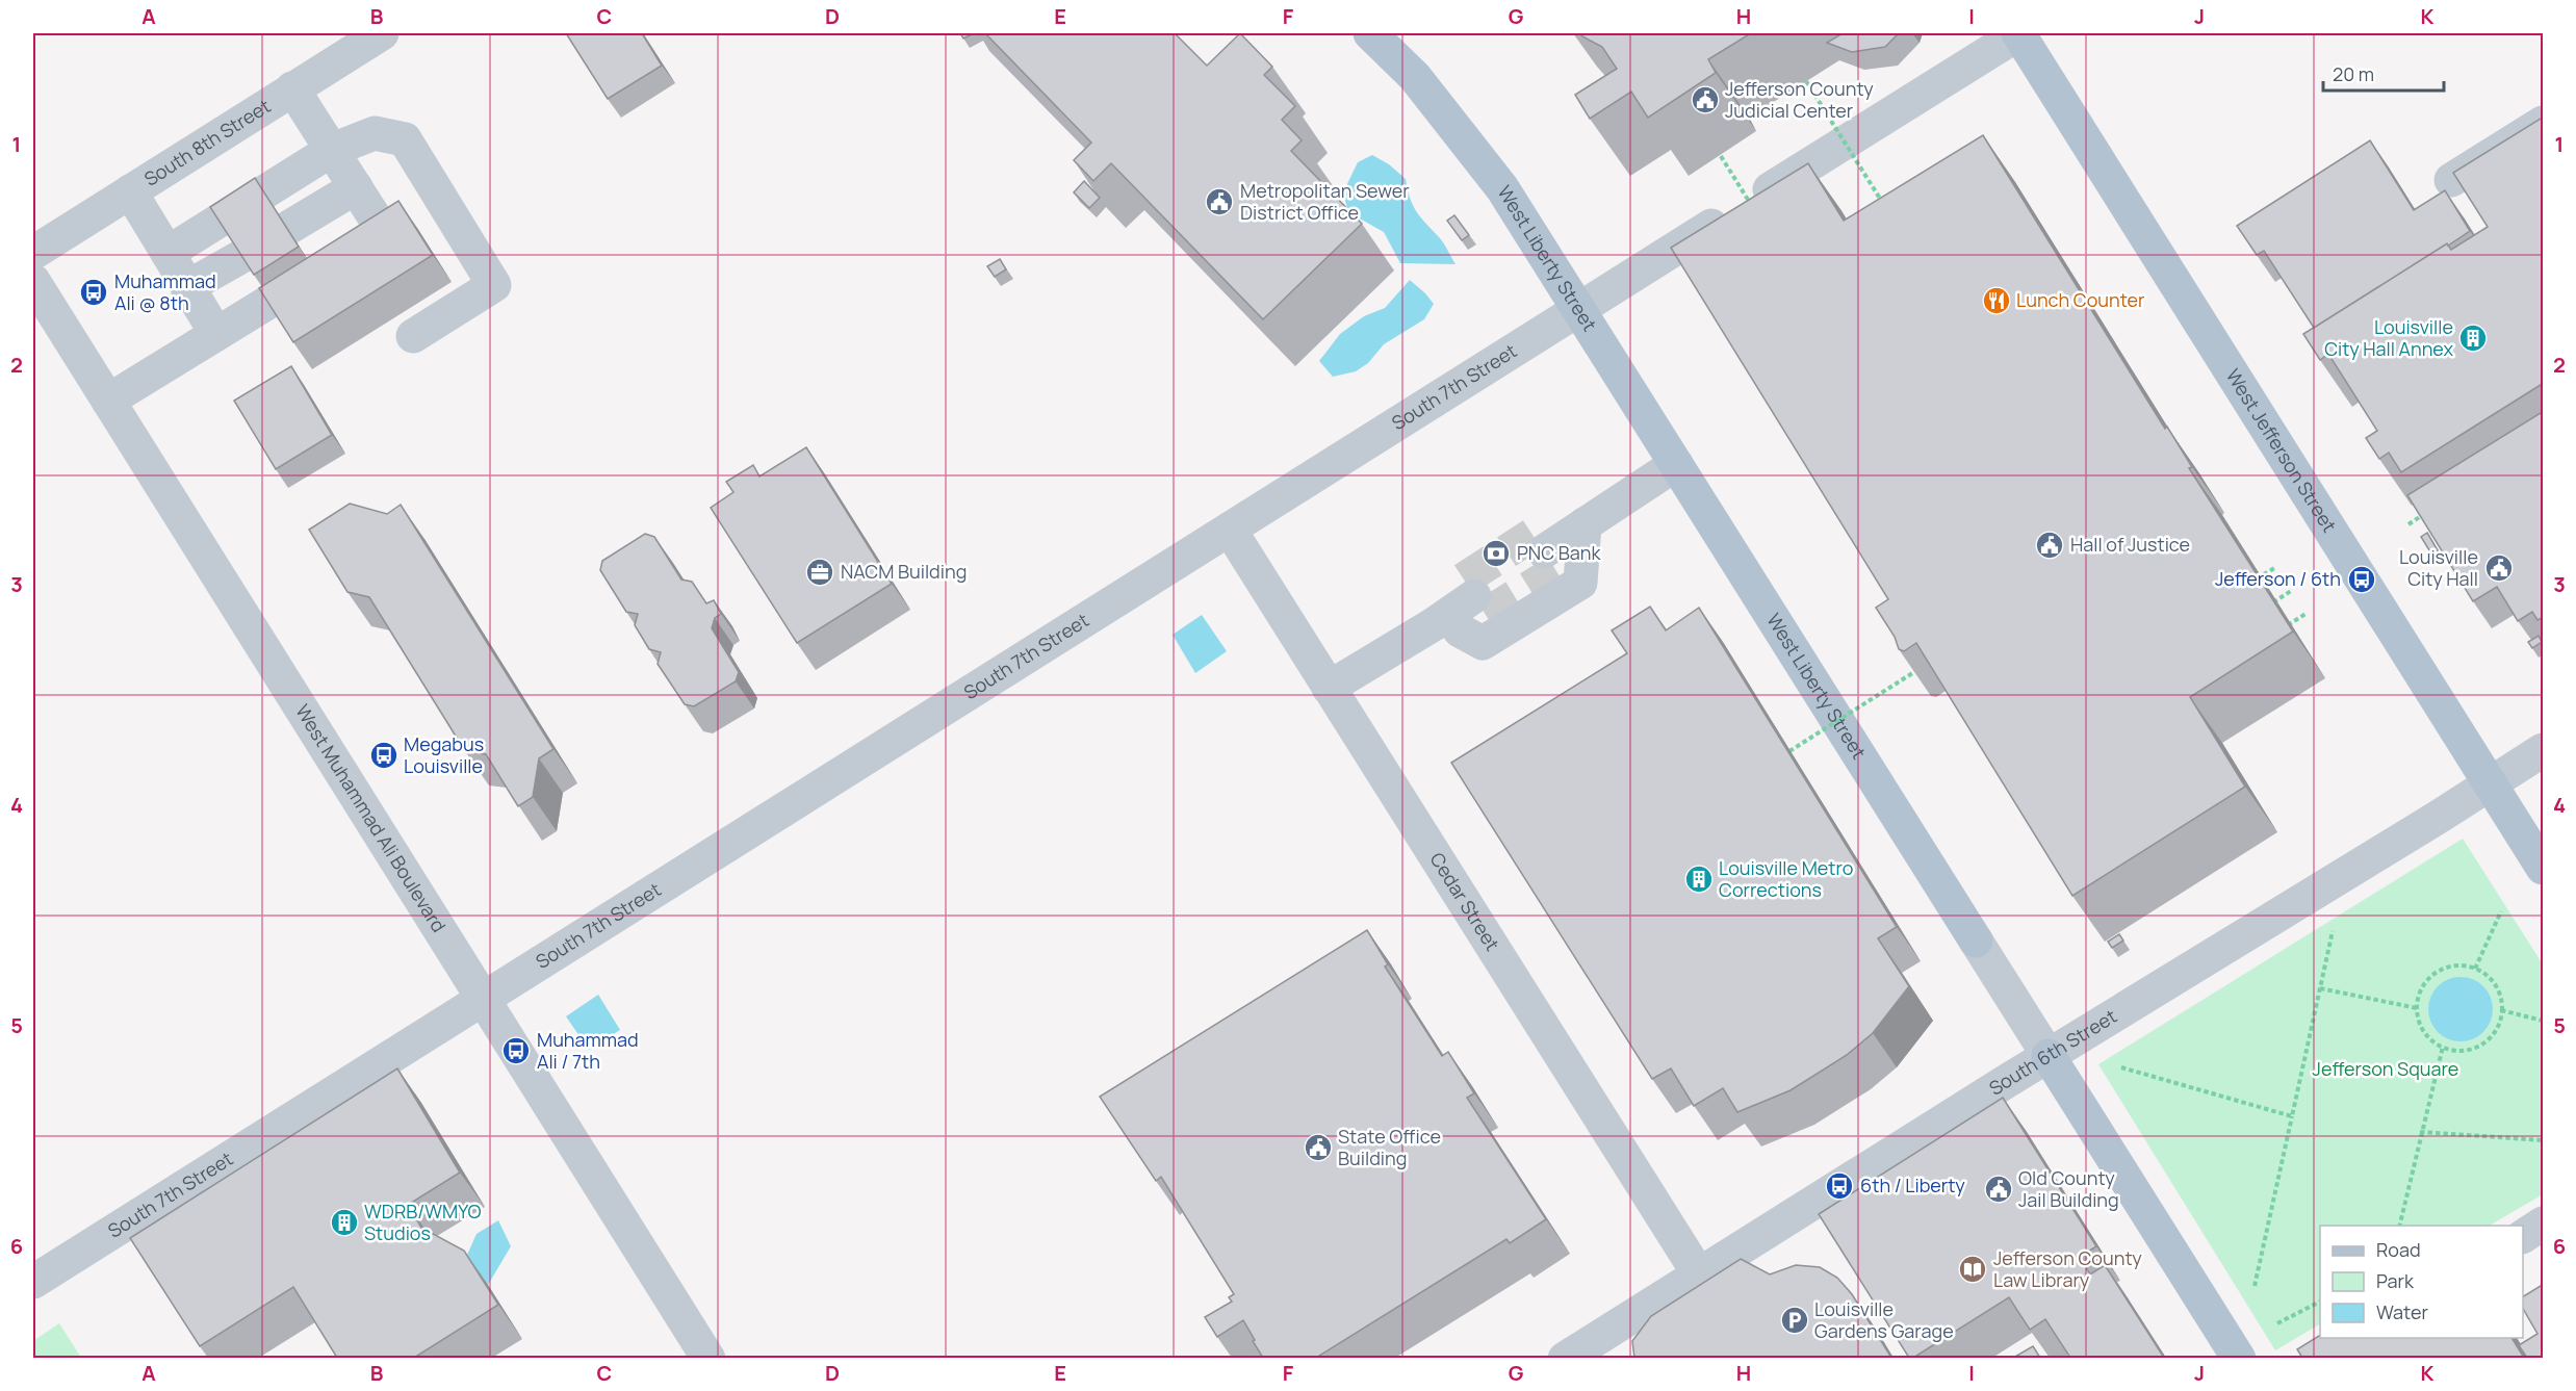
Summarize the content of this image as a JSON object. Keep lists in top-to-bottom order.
{
  "streets": {
    "main road": ["West Liberty Street", "West Jefferson Street"],
    "street": [
      "South 8th Street",
      "South 7th Street",
      "West Muhammad Ali Boulevard",
      "Cedar Street",
      "South 6th Street"
    ]
  },
  "crossings": [
    ["West Liberty Street", "South 7th Street"],
    ["West Liberty Street", "South 6th Street"],
    ["South 7th Street", "West Jefferson Street"],
    ["South 7th Street", "West Muhammad Ali Boulevard"],
    ["South 7th Street", "Cedar Street"],
    ["West Jefferson Street", "South 6th Street"],
    ["Cedar Street", "South 6th Street"]
  ],
  "parks": ["Jefferson Square"],
  "places": {
    "public building": [
      "Jefferson County Judicial Center",
      "Metropolitan Sewer District Office",
      "Hall of Justice",
      "Louisville City Hall",
      "State Office Building",
      "Old County Jail Building"
    ],
    "bus stop": [
      "Muhammad Ali @ 8th",
      "Jefferson / 6th",
      "Megabus Louisville",
      "Muhammad Ali / 7th",
      "6th / Liberty"
    ],
    "restaurant": ["Lunch Counter"],
    "building": ["Louisville City Hall Annex", "Louisville Metro Corrections", "WDRB/WMYO Studios"],
    "bank": ["PNC Bank"],
    "office": ["NACM Building"],
    "library": ["Jefferson County Law Library"],
    "parking": ["Louisville Gardens Garage"]
  },
  "legend": ["Road", "Park", "Water"],
  "scale_bar": "20 m",
  "grid": {
    "columns": [
      "A",
      "B",
      "C",
      "D",
      "E",
      "F",
      "G",
      "H",
      "I",
      "J",
      "K"
    ],
    "rows": [
      "1",
      "2",
      "3",
      "4",
      "5",
      "6"
    ]
  }
}
